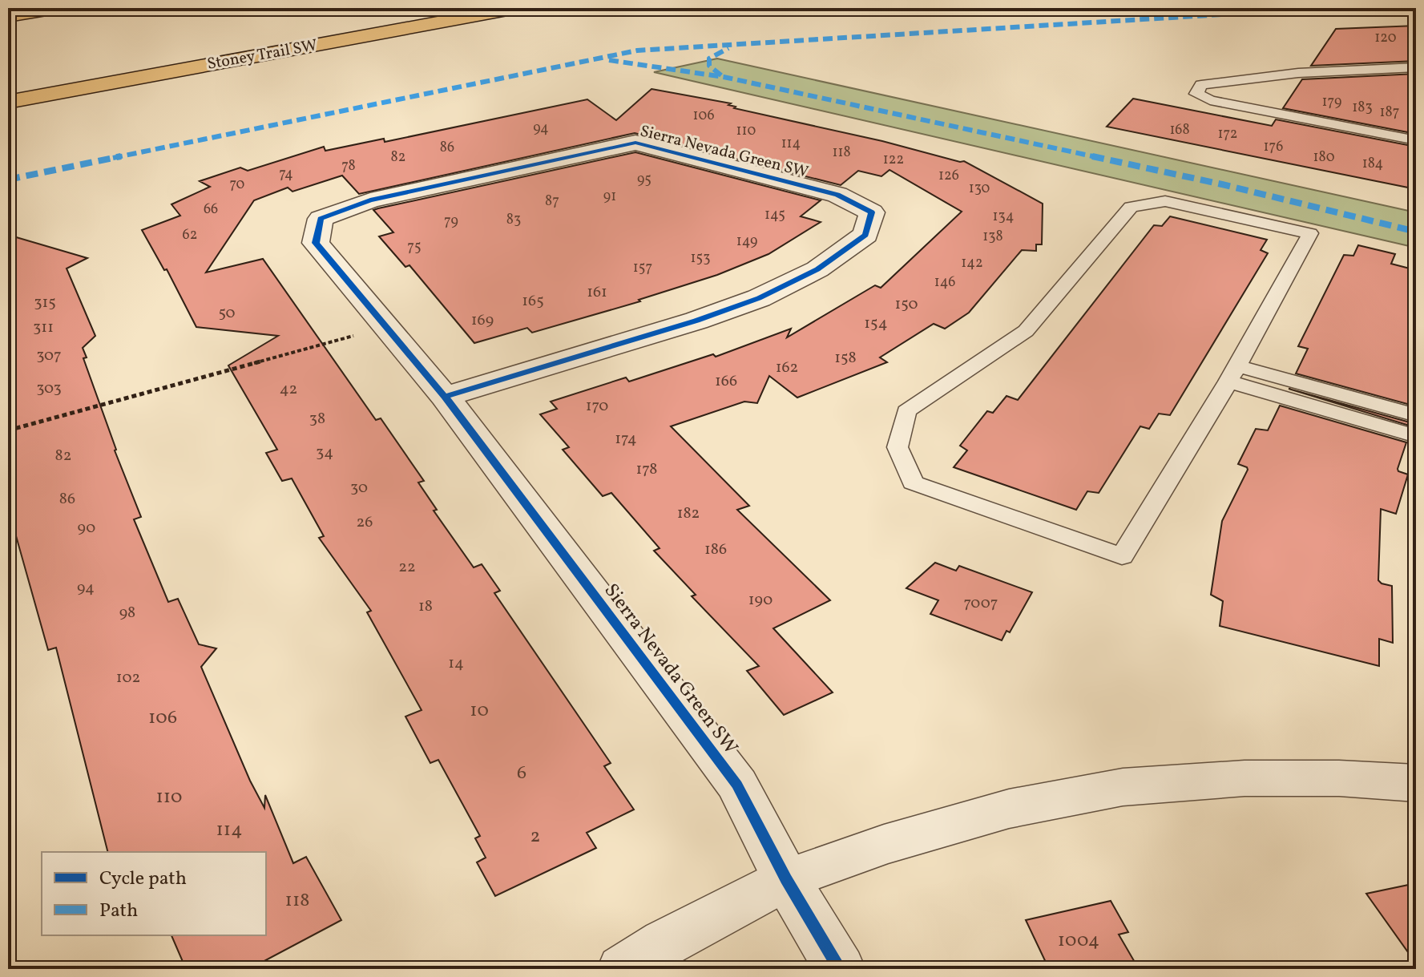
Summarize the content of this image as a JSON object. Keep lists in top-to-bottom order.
{
  "streets": {
    "highway": ["Stoney Trail SW"],
    "street": ["Sierra Nevada Green SW"]
  },
  "house_numbers": [
    "120",
    "179",
    "183",
    "187",
    "106",
    "94",
    "168",
    "110",
    "172",
    "114",
    "176",
    "86",
    "118",
    "82",
    "180",
    "122",
    "184",
    "78",
    "74",
    "126",
    "95",
    "70",
    "130",
    "91",
    "87",
    "66",
    "145",
    "134",
    "83",
    "79",
    "62",
    "138",
    "149",
    "75",
    "153",
    "142",
    "157",
    "146",
    "161",
    "165",
    "315",
    "150",
    "50",
    "169",
    "154",
    "311",
    "307",
    "158",
    "162",
    "166",
    "303",
    "42",
    "170",
    "38",
    "174",
    "34",
    "82",
    "178",
    "30",
    "86",
    "182",
    "26",
    "90",
    "186",
    "22",
    "94",
    "190",
    "7007",
    "18",
    "98",
    "14",
    "102",
    "10",
    "106",
    "6",
    "110",
    "114",
    "2",
    "118",
    "1004"
  ],
  "legend": ["Cycle path", "Path"]
}
